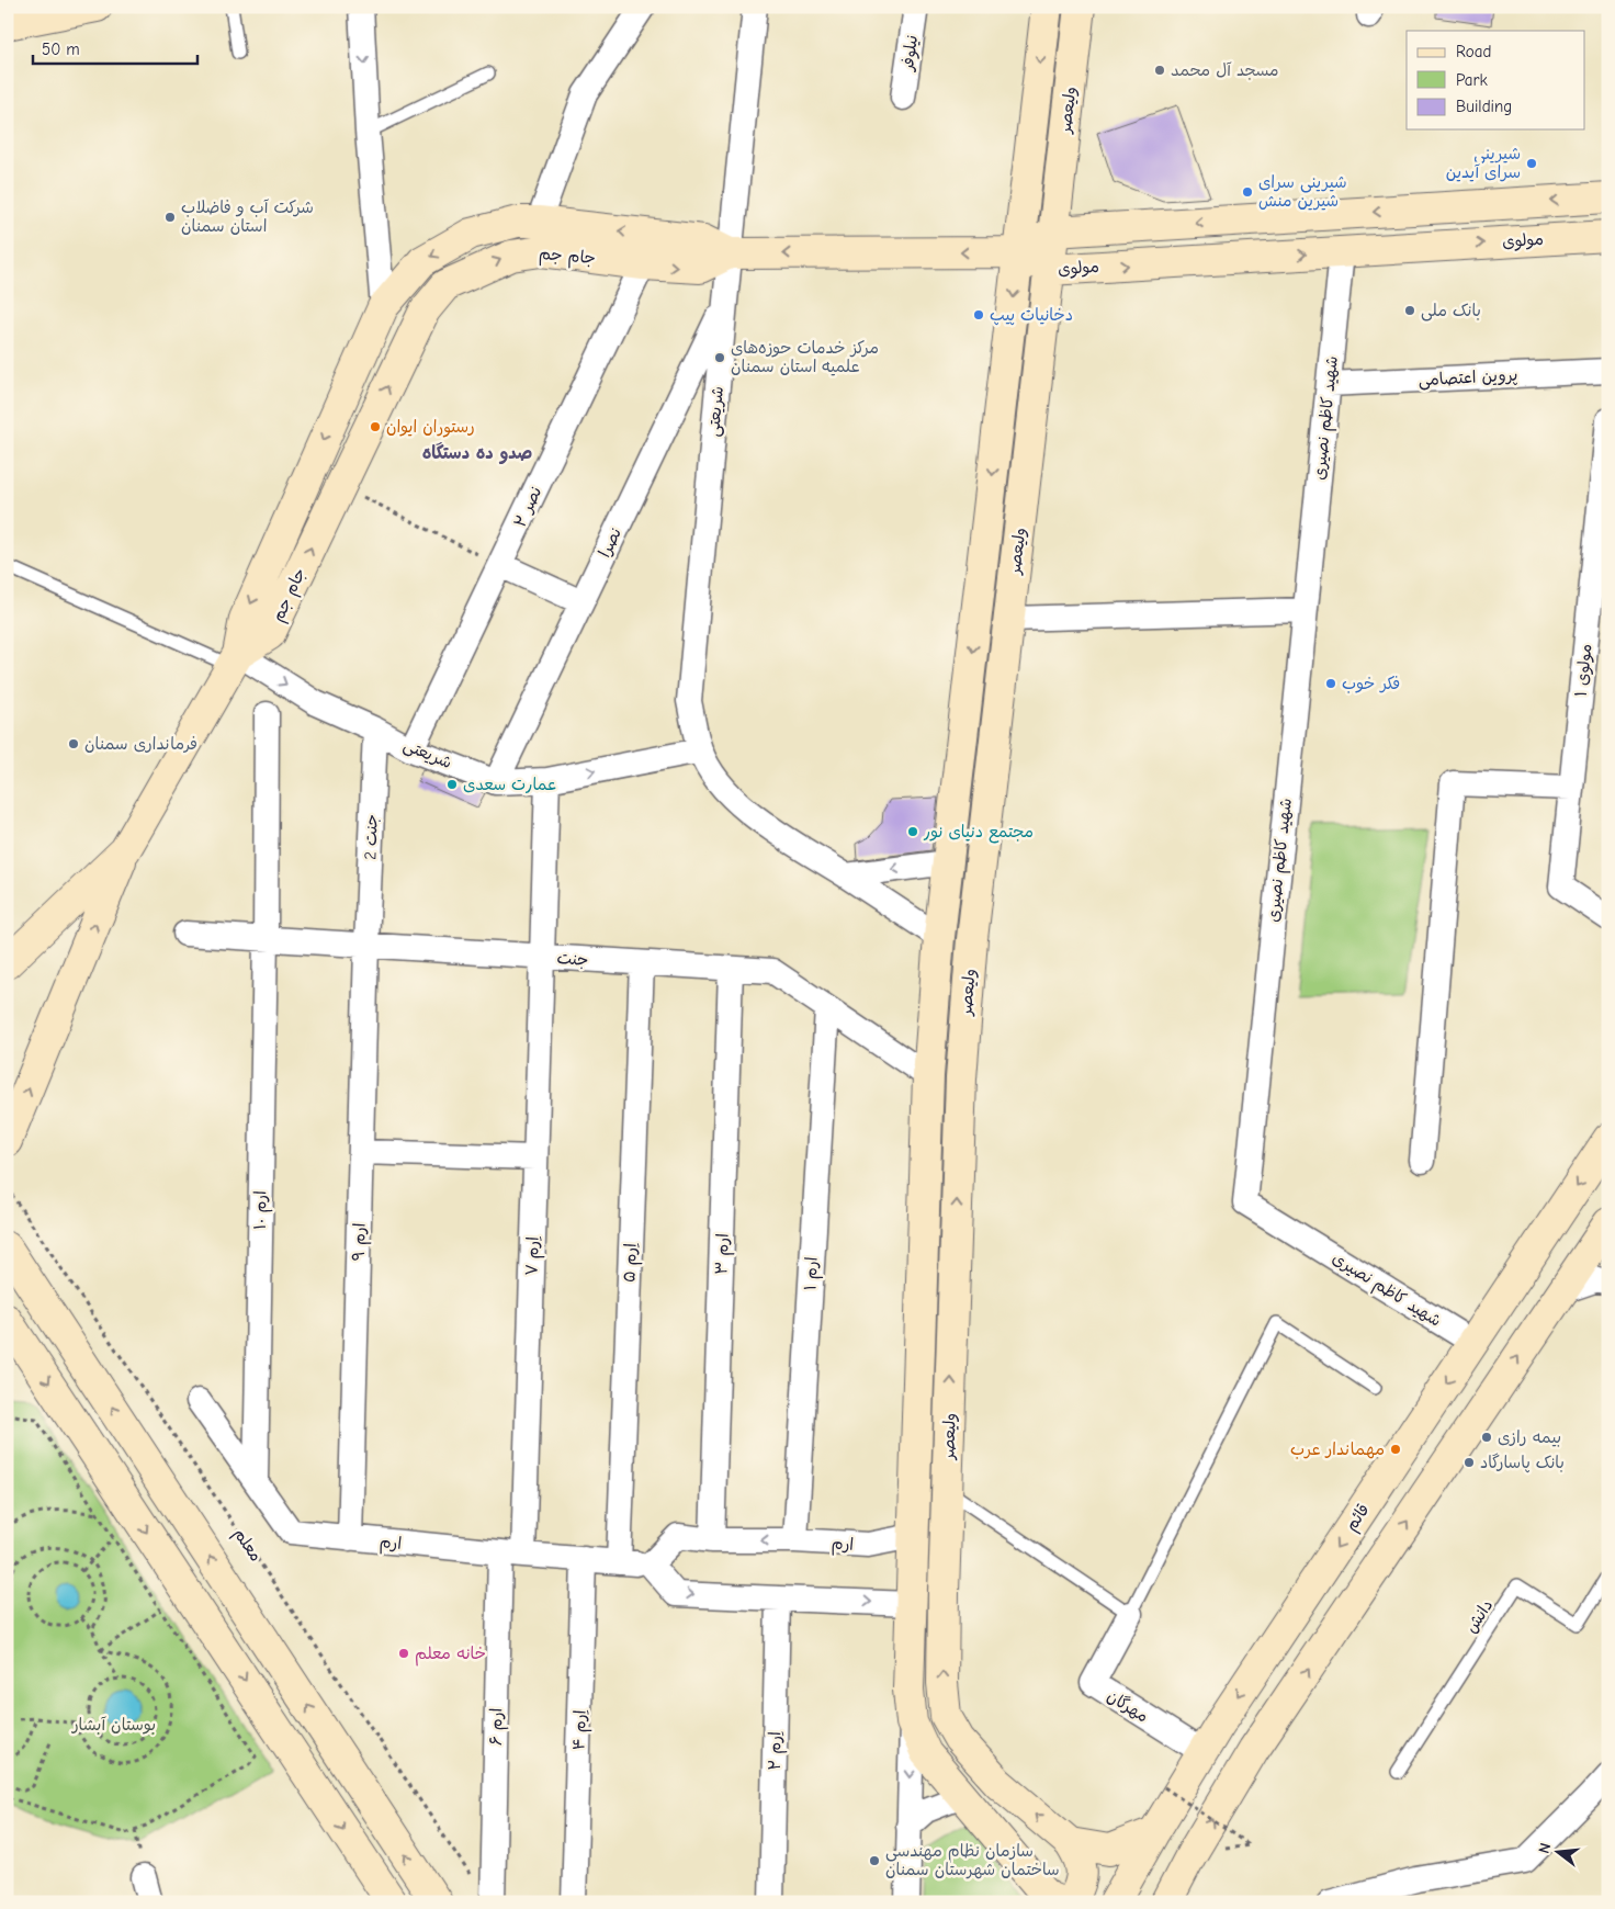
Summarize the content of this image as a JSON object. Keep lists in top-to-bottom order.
{
  "streets": {
    "main road": [
      "ولیعصر",
      "مولوی",
      "جام جم",
      "قائم"
    ],
    "street": [
      "نیلوفر",
      "پروین اعتصامی",
      "شریعتی",
      "شهید کاظم نصیری",
      "نصر ۲",
      "نصرا",
      "مولوی ۱",
      "جنت 2",
      "جنت",
      "ارم ۱۰",
      "ارم ۹",
      "ارم ۳",
      "اِرم ۷",
      "اِرم ۵",
      "ارم ۱",
      "ارم",
      "مهرگان",
      "ارم ۶",
      "اِرم ۴",
      "اِرم ۲"
    ],
    "lane": ["دانش"],
    "path": ["معلم"]
  },
  "crossings": [
    ["ولیعصر", "مولوی"],
    ["ولیعصر", "جام جم"],
    ["ولیعصر", "شریعتی"],
    ["ولیعصر", "جنت"],
    ["ولیعصر", "ارم"],
    ["مولوی", "جام جم"],
    ["مولوی", "شهید کاظم نصیری"],
    ["جام جم", "شریعتی"],
    ["جام جم", "نصر ۲"],
    ["پروین اعتصامی", "شهید کاظم نصیری"],
    ["شریعتی", "نصر ۲"],
    ["شریعتی", "نصرا"],
    ["شریعتی", "جنت 2"],
    ["شریعتی", "اِرم ۷"],
    ["شهید کاظم نصیری", "قائم"],
    ["جنت 2", "جنت"],
    ["جنت 2", "ارم ۹"],
    ["جنت", "ارم ۱۰"],
    ["جنت", "ارم ۹"],
    ["جنت", "ارم ۳"],
    ["جنت", "اِرم ۷"],
    ["جنت", "اِرم ۵"],
    ["جنت", "ارم ۱"],
    ["ارم ۱۰", "ارم"],
    ["ارم ۹", "ارم"],
    ["ارم ۳", "ارم"],
    ["اِرم ۷", "ارم"],
    ["اِرم ۷", "ارم ۶"],
    ["اِرم ۵", "ارم"],
    ["ارم ۱", "ارم"],
    ["قائم", "مهرگان"],
    ["ارم", "ارم ۶"],
    ["ارم", "اِرم ۴"]
  ],
  "districts": ["صدو ده دستگاه"],
  "parks": ["بوستان آبشار"],
  "places": [
    "مسجد آل محمد",
    "شیرینی سرای آیدین",
    "شیرینی سرای شیرین منش",
    "شرکت آب و فاضلاب استان سمنان",
    "بانک ملی",
    "دخانیات پیپ",
    "مرکز خدمات حوزه‌های علمیه استان سمنان",
    "رستوران ایوان",
    "فکر خوب",
    "فرمانداری سمنان",
    "عمارت سعدی",
    "مجتمع دنیای نور",
    "بیمه رازی",
    "مهماندار عرب",
    "بانک پاسارگاد",
    "خانه معلم",
    "سازمان نظام مهندسی ساختمان شهرستان سمنان"
  ],
  "legend": ["Road", "Park", "Building"],
  "scale_bar": "50 m",
  "north": "left"
}
